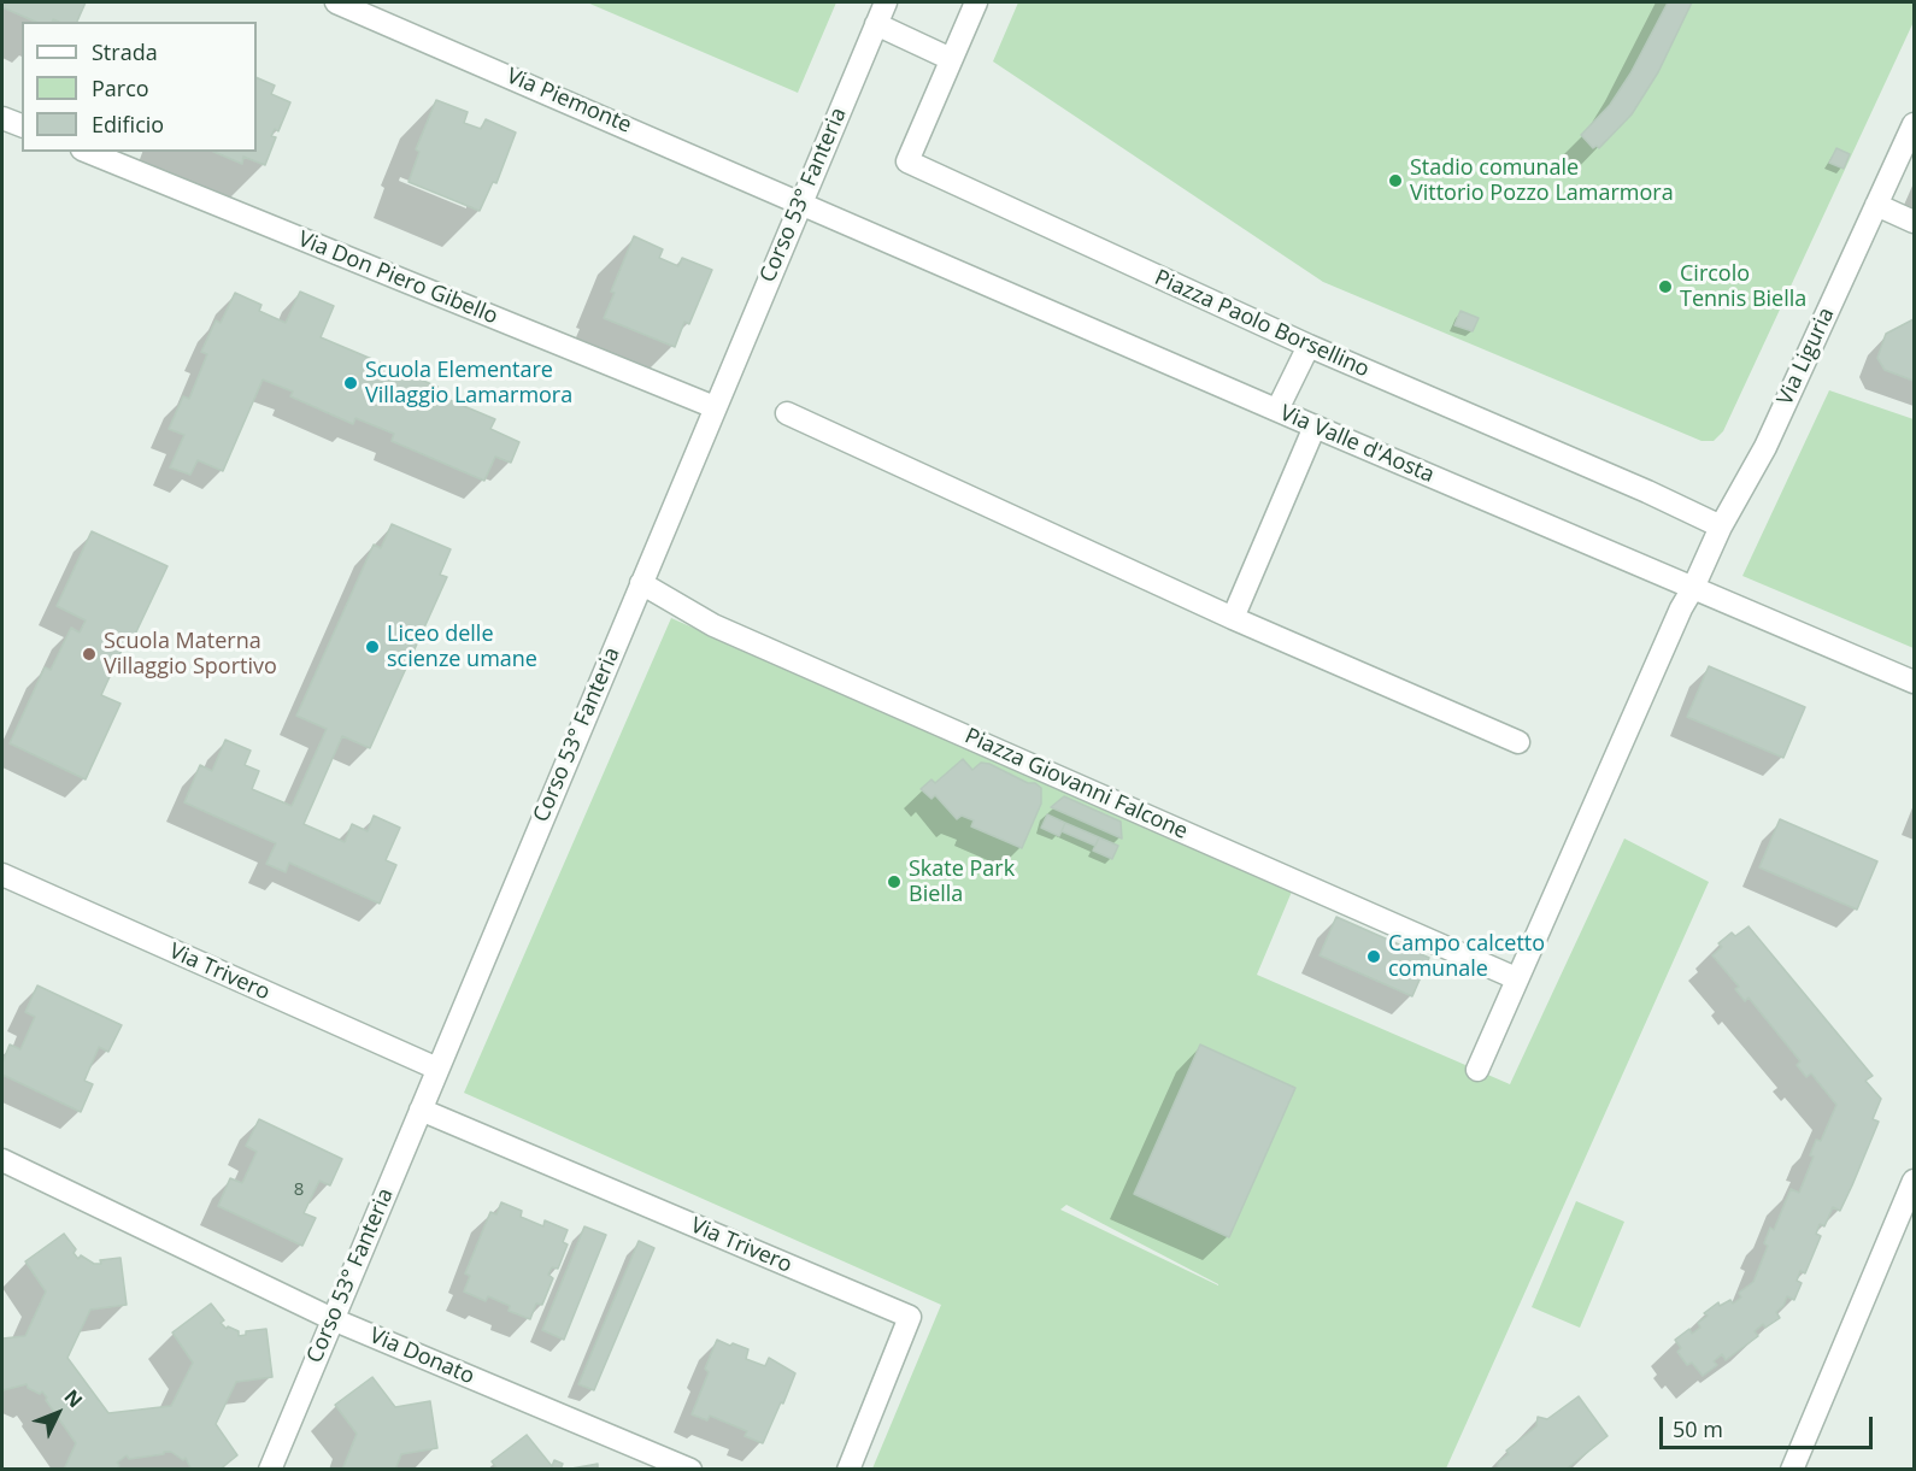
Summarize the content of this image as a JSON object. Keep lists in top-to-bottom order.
{
  "streets": {
    "street": [
      "Via Piemonte",
      "Corso 53° Fanteria",
      "Via Don Piero Gibello",
      "Piazza Paolo Borsellino",
      "Via Liguria",
      "Via Valle d'Aosta",
      "Piazza Giovanni Falcone",
      "Via Trivero",
      "Via Donato"
    ]
  },
  "crossings": [
    ["Via Piemonte", "Corso 53° Fanteria"],
    ["Via Piemonte", "Via Valle d'Aosta"],
    ["Corso 53° Fanteria", "Via Don Piero Gibello"],
    ["Corso 53° Fanteria", "Via Valle d'Aosta"],
    ["Corso 53° Fanteria", "Piazza Giovanni Falcone"],
    ["Corso 53° Fanteria", "Via Trivero"],
    ["Corso 53° Fanteria", "Via Donato"],
    ["Piazza Paolo Borsellino", "Via Liguria"],
    ["Via Liguria", "Via Valle d'Aosta"]
  ],
  "places": [
    "Stadio comunale Vittorio Pozzo Lamarmora",
    "Circolo Tennis Biella",
    "Scuola Elementare Villaggio Lamarmora",
    "Liceo delle scienze umane",
    "Scuola Materna Villaggio Sportivo",
    "Skate Park Biella",
    "Campo calcetto comunale"
  ],
  "house_numbers": ["8"],
  "legend": ["Strada", "Parco", "Edificio"],
  "scale_bar": "50 m",
  "north": "top right"
}
